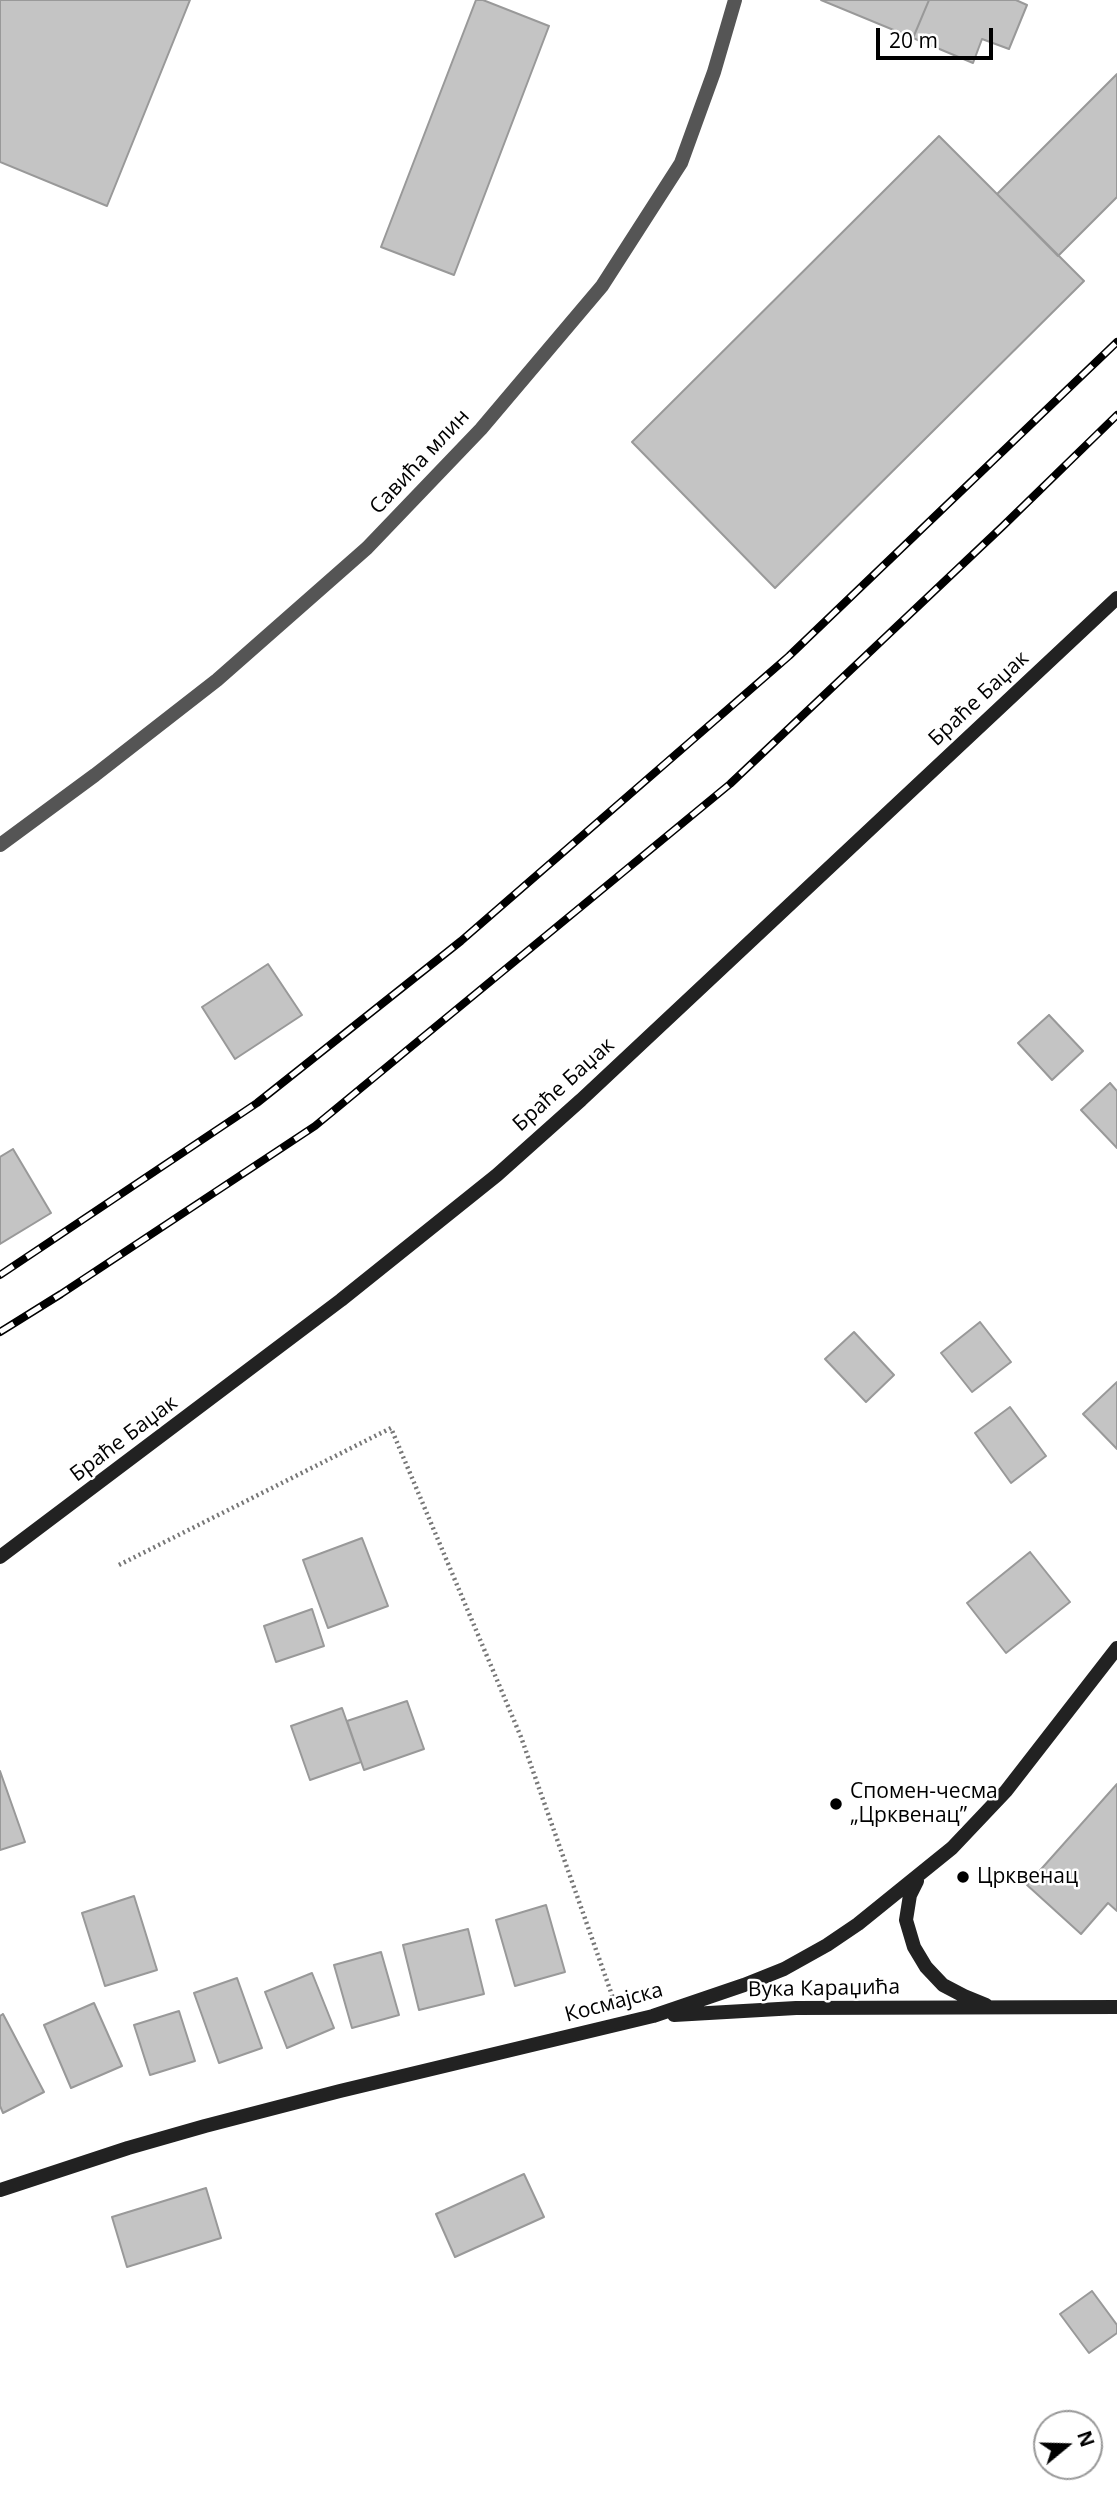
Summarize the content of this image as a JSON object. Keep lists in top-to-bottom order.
{
  "streets": {
    "street": [
      "Савића млин",
      "Браће Баџак",
      "Вука Караџића",
      "Космајска"
    ]
  },
  "crossings": [
    ["Вука Караџића", "Космајска"]
  ],
  "places": ["Спомен-чесма „Црквенац”", "Црквенац"],
  "scale_bar": "20 m",
  "north": "right"
}
